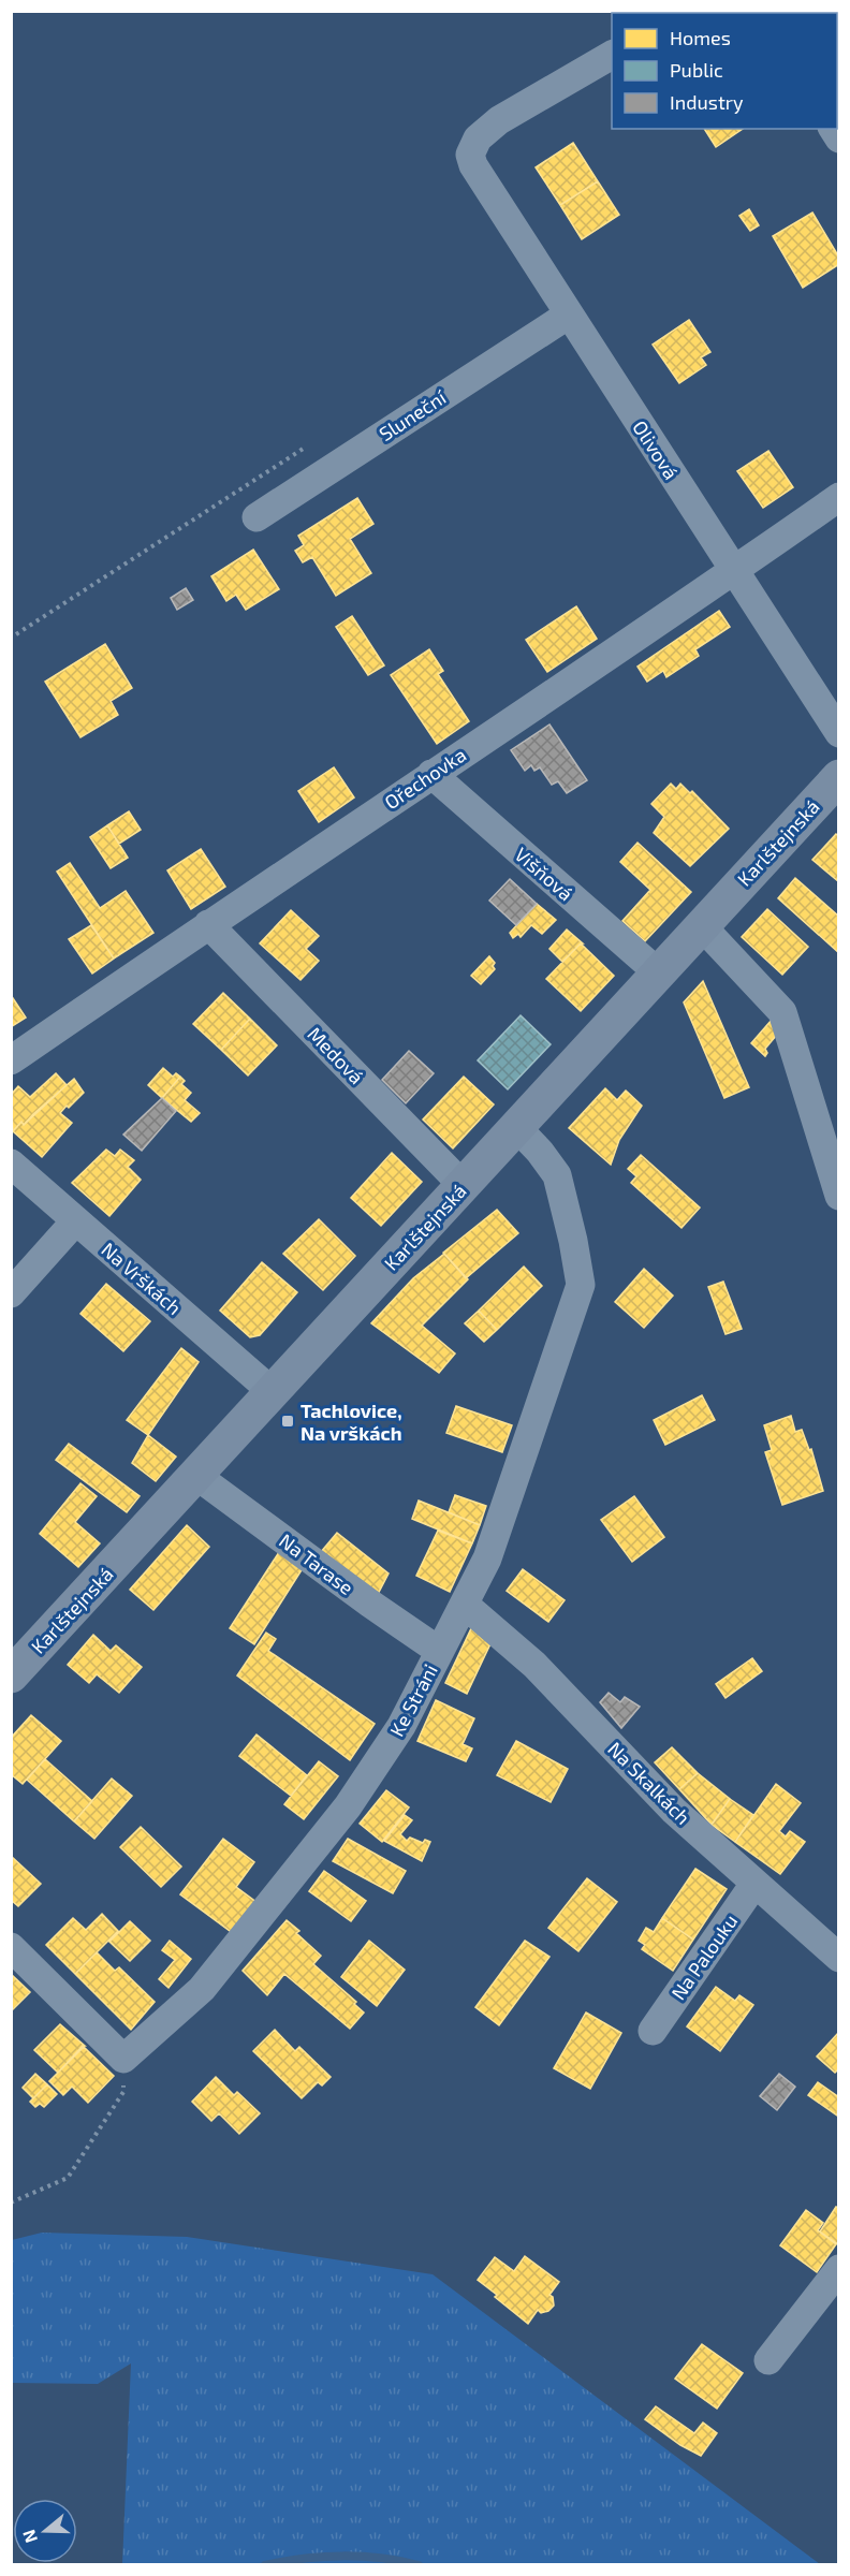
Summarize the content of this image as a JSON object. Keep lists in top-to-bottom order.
{
  "streets": {
    "main road": ["Karlštejnská"],
    "street": [
      "Sluneční",
      "Olivová",
      "Ořechovka",
      "Višňová",
      "Medová",
      "Na Vrškách",
      "Na Tarase",
      "Ke Stráni",
      "Na Skalkách",
      "Na Palouku"
    ]
  },
  "crossings": [
    ["Sluneční", "Olivová"],
    ["Olivová", "Ořechovka"],
    ["Ořechovka", "Višňová"],
    ["Ořechovka", "Medová"],
    ["Karlštejnská", "Višňová"],
    ["Karlštejnská", "Medová"],
    ["Karlštejnská", "Na Vrškách"],
    ["Karlštejnská", "Na Tarase"],
    ["Karlštejnská", "Ke Stráni"],
    ["Na Tarase", "Ke Stráni"],
    ["Ke Stráni", "Na Skalkách"],
    ["Na Skalkách", "Na Palouku"]
  ],
  "places": {
    "transit": ["Tachlovice, Na vrškách"]
  },
  "legend": ["Homes", "Public", "Industry"],
  "north": "left"
}
